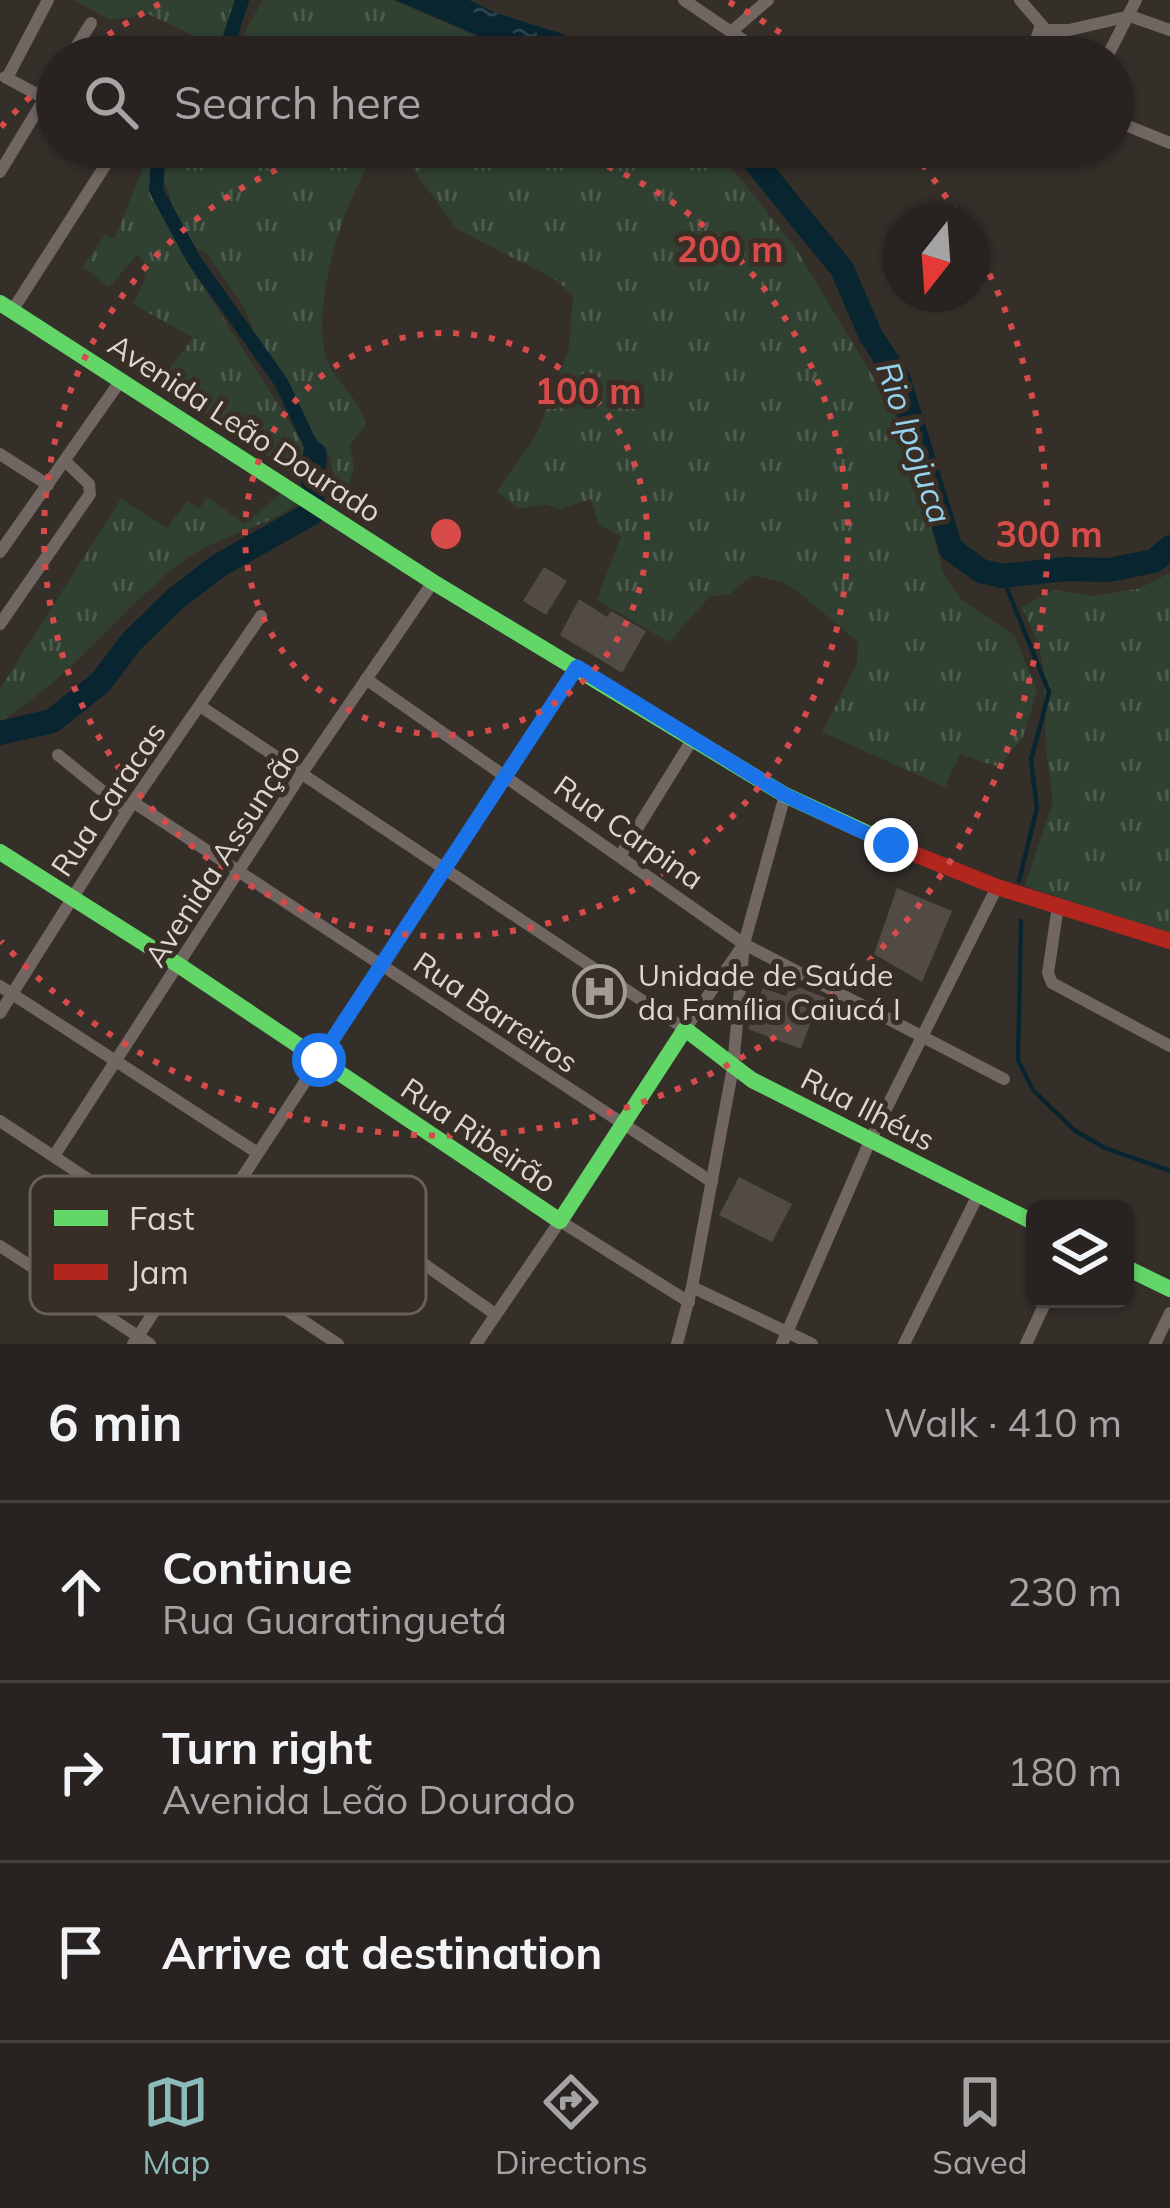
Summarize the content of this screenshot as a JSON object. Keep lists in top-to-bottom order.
{
  "streets": {
    "main road": ["Avenida Leão Dourado", "Rua Ilhéus", "Rua Ribeirão"],
    "street": [
      "Rua Caracas",
      "Rua Carpina",
      "Avenida Assunção",
      "Rua Barreiros"
    ]
  },
  "crossings": [
    ["Avenida Leão Dourado", "Avenida Assunção"],
    ["Rua Caracas", "Rua Barreiros"],
    ["Rua Caracas", "Rua Ribeirão"],
    ["Rua Carpina", "Avenida Assunção"],
    ["Avenida Assunção", "Rua Barreiros"],
    ["Avenida Assunção", "Rua Ribeirão"]
  ],
  "water": ["Rio Ipojuca"],
  "places": {
    "hospital": ["Unidade de Saúde da Família Caiucá I"]
  },
  "legend": ["Fast", "Jam"],
  "north": "bottom",
  "page": {
    "search": "Search here",
    "heading": ["6 min", "Walk · 410 m"],
    "list": [
      ["Continue", "Rua Guaratinguetá", "230 m"],
      ["Turn right", "Avenida Leão Dourado", "180 m"],
      "Arrive at destination"
    ],
    "nav": ["Map", "Directions", "Saved"]
  },
  "rings": ["200 m", "100 m", "300 m"]
}
